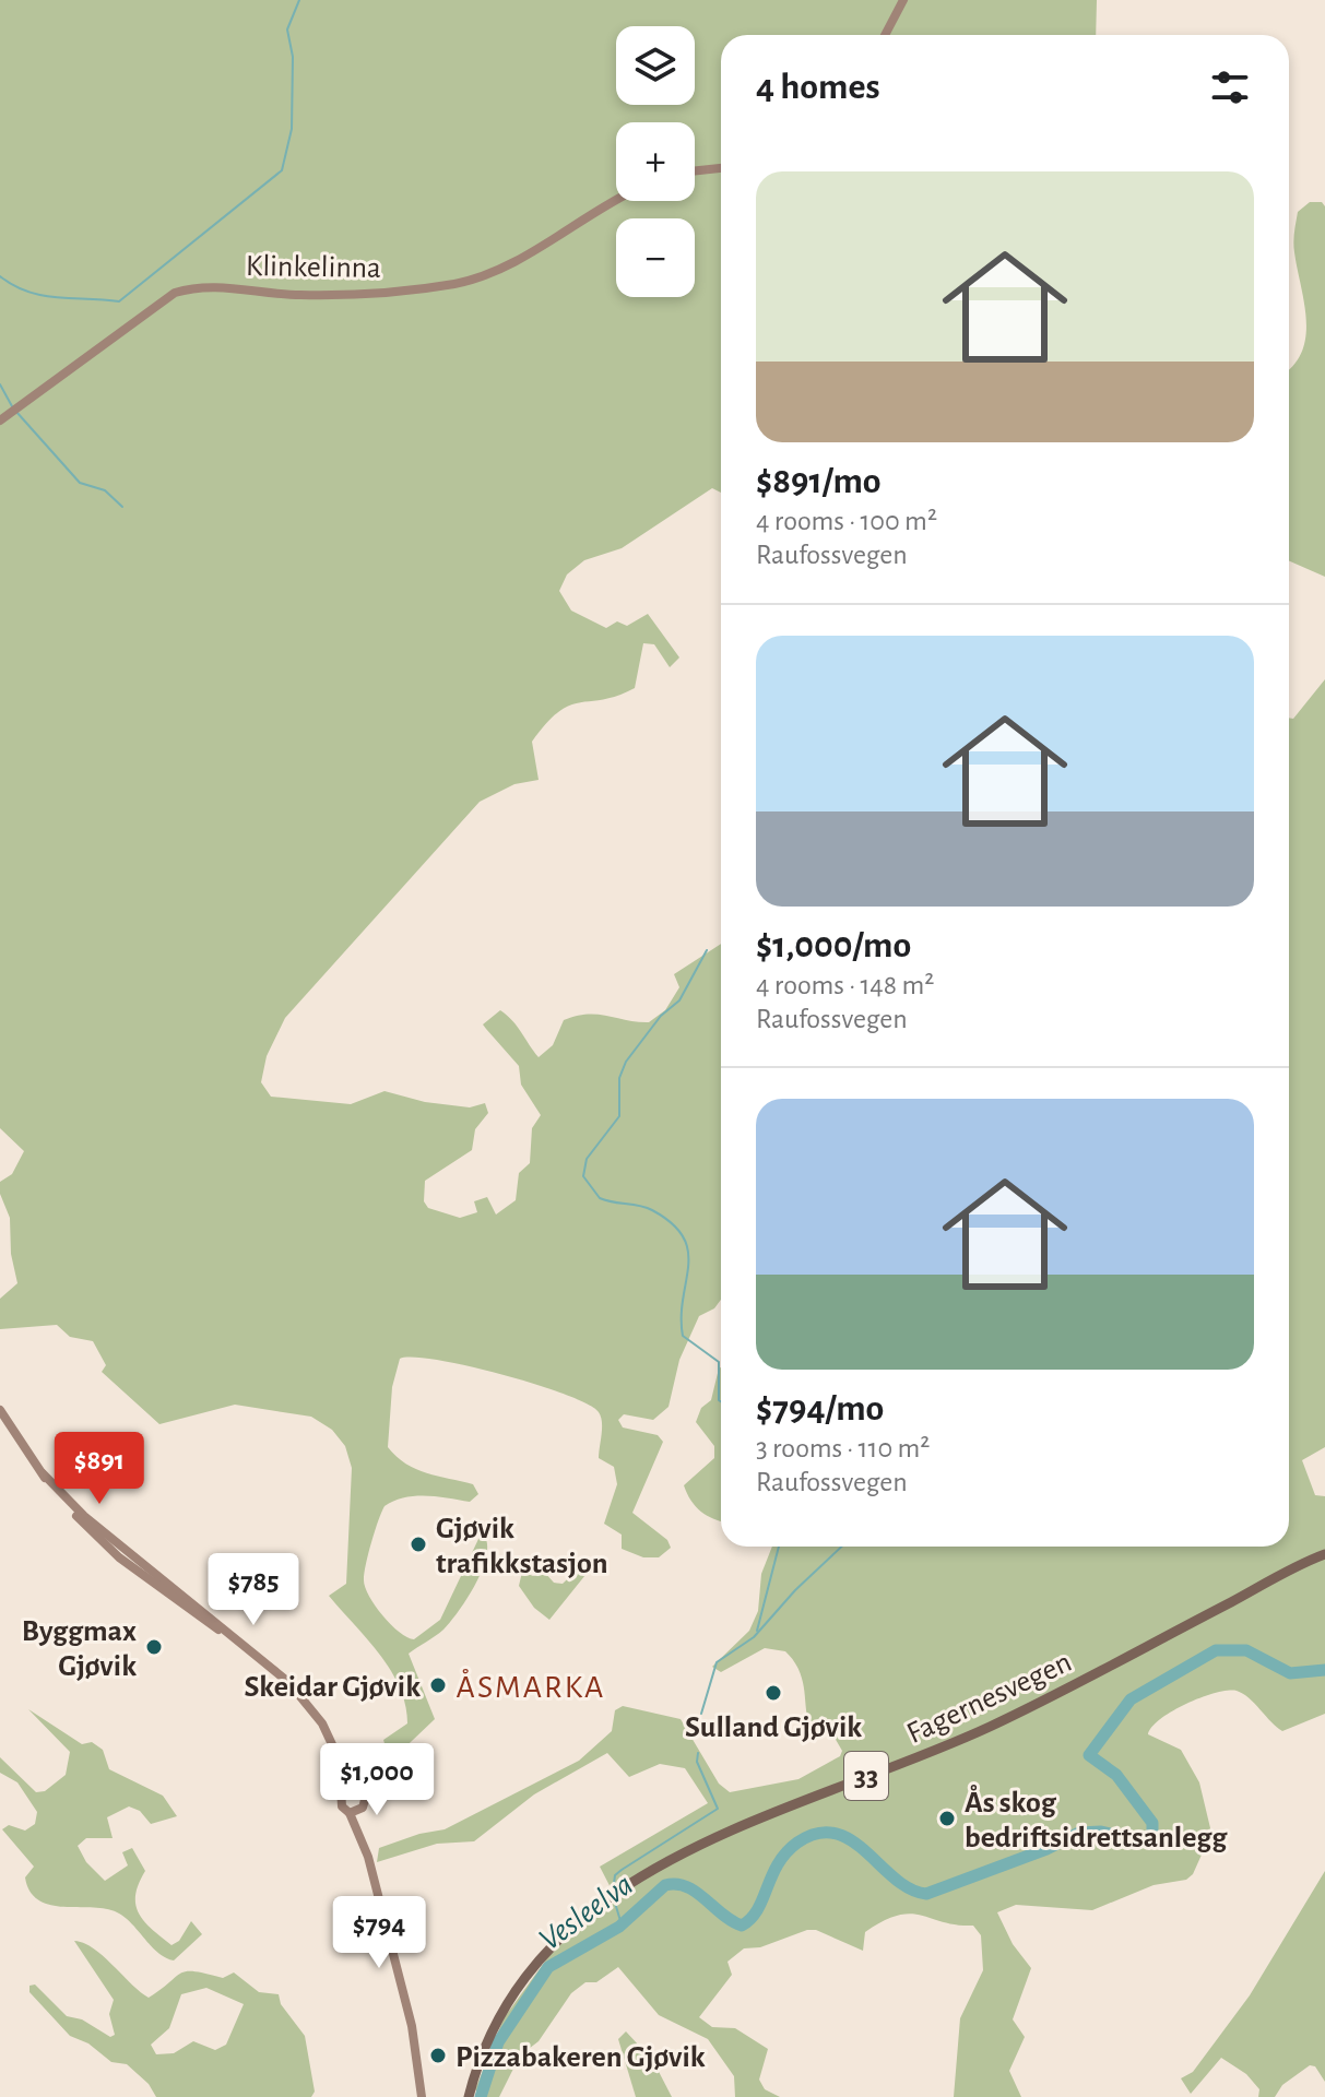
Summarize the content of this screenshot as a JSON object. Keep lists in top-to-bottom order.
{
  "streets": {
    "main road": ["Klinkelinna", "Fagernesvegen", "33"]
  },
  "districts": ["ÅSMARKA"],
  "water": ["Vesleelva"],
  "places": [
    "Gjøvik trafikkstasjon",
    "Byggmax Gjøvik",
    "Skeidar Gjøvik",
    "Sulland Gjøvik",
    "Ås skog bedriftsidrettsanlegg",
    "Pizzabakeren Gjøvik"
  ],
  "page": {
    "map_buttons": ["+", "−"],
    "heading": "4 homes",
    "list": [
      {
        "name": "$891/mo",
        "note": "4 rooms · 100 m² · Raufossvegen"
      },
      {
        "name": "$1,000/mo",
        "note": "4 rooms · 148 m² · Raufossvegen"
      },
      {
        "name": "$794/mo",
        "note": "3 rooms · 110 m² · Raufossvegen"
      }
    ],
    "price": [
      "$891",
      "$785",
      "$1,000",
      "$794"
    ]
  }
}
